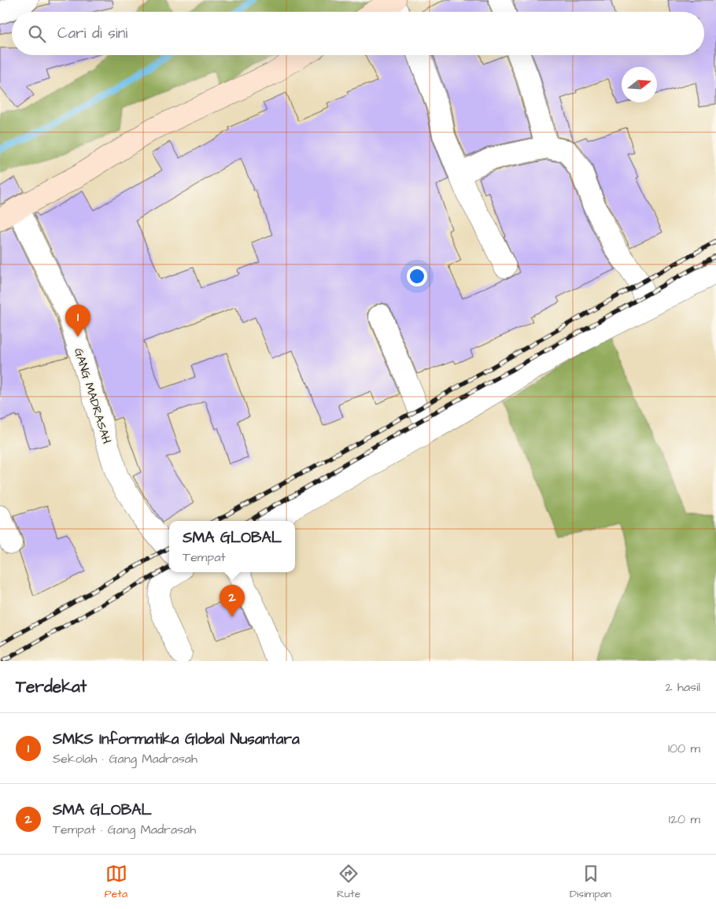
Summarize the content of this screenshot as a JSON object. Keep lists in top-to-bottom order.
{
  "streets": {
    "street": ["GANG MADRASAH"]
  },
  "north": "right",
  "page": {
    "search": "Cari di sini",
    "pins": ["1", "2"],
    "popup": ["SMA GLOBAL", "Tempat"],
    "heading": ["Terdekat", "2 hasil"],
    "list": [
      {
        "mark": "1",
        "name": "SMKS Informatika Global Nusantara",
        "note": "Sekolah · Gang Madrasah",
        "value": "100 m"
      },
      {
        "mark": "2",
        "name": "SMA GLOBAL",
        "note": "Tempat · Gang Madrasah",
        "value": "120 m"
      }
    ],
    "nav": ["Peta", "Rute", "Disimpan"]
  }
}
